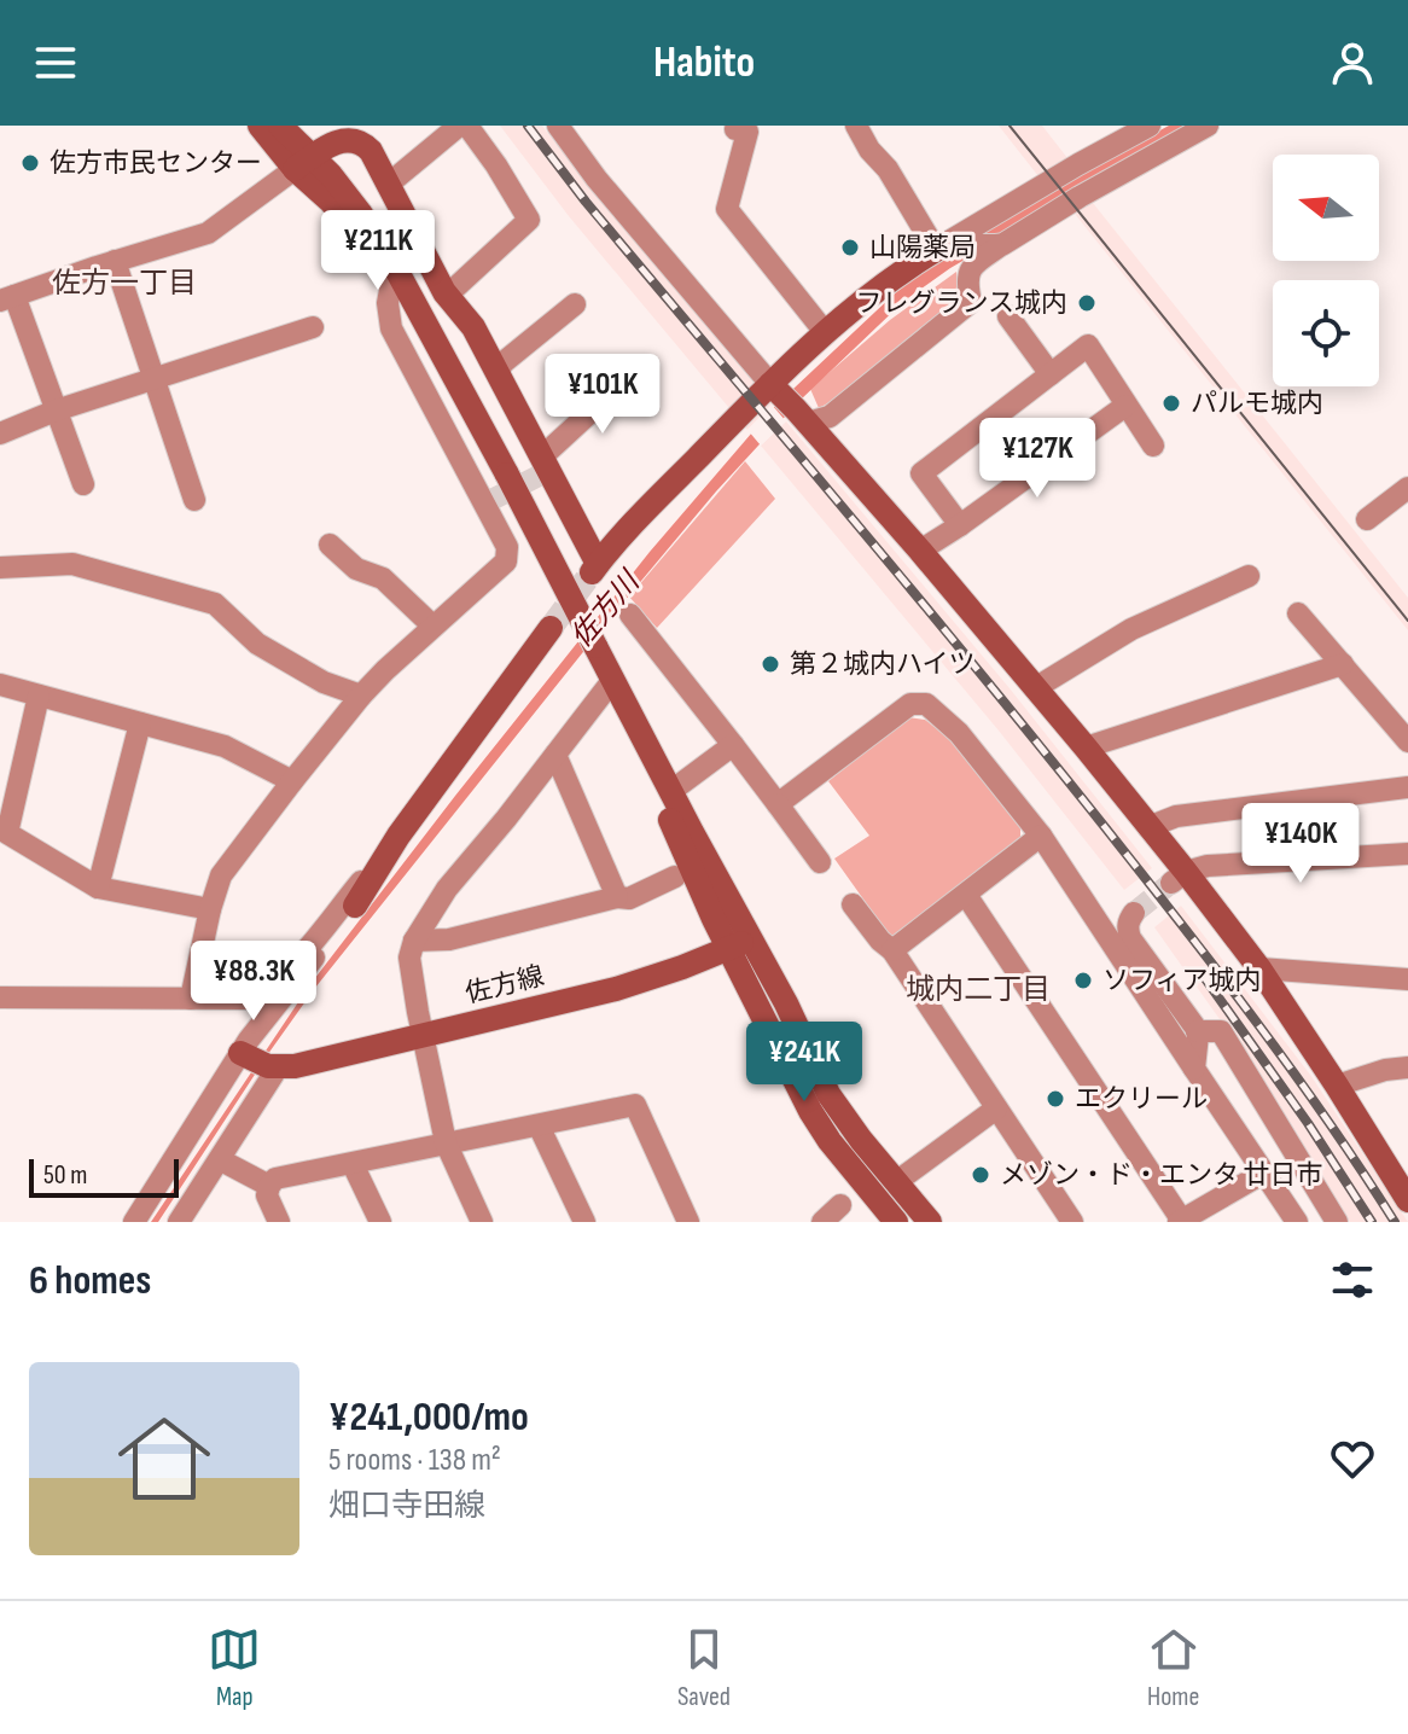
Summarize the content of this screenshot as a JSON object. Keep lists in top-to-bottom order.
{
  "streets": {
    "street": ["佐方線"]
  },
  "districts": ["佐方一丁目", "城内二丁目"],
  "water": ["佐方川"],
  "places": [
    "佐方市民センター",
    "山陽薬局",
    "フレグランス城内",
    "パルモ城内",
    "第２城内ハイツ",
    "ソフィア城内",
    "エクリール",
    "メゾン・ド・エンタ 廿日市"
  ],
  "scale_bar": "50 m",
  "north": "left",
  "page": {
    "header": "Habito",
    "price": [
      "¥211K",
      "¥101K",
      "¥127K",
      "¥140K",
      "¥88.3K",
      "¥241K"
    ],
    "scale": "50 m",
    "heading": "6 homes",
    "list": [
      {
        "name": "¥241,000/mo",
        "note": "5 rooms · 138 m² · 畑口寺田線"
      }
    ],
    "tabs": ["Map", "Saved", "Home"]
  }
}
